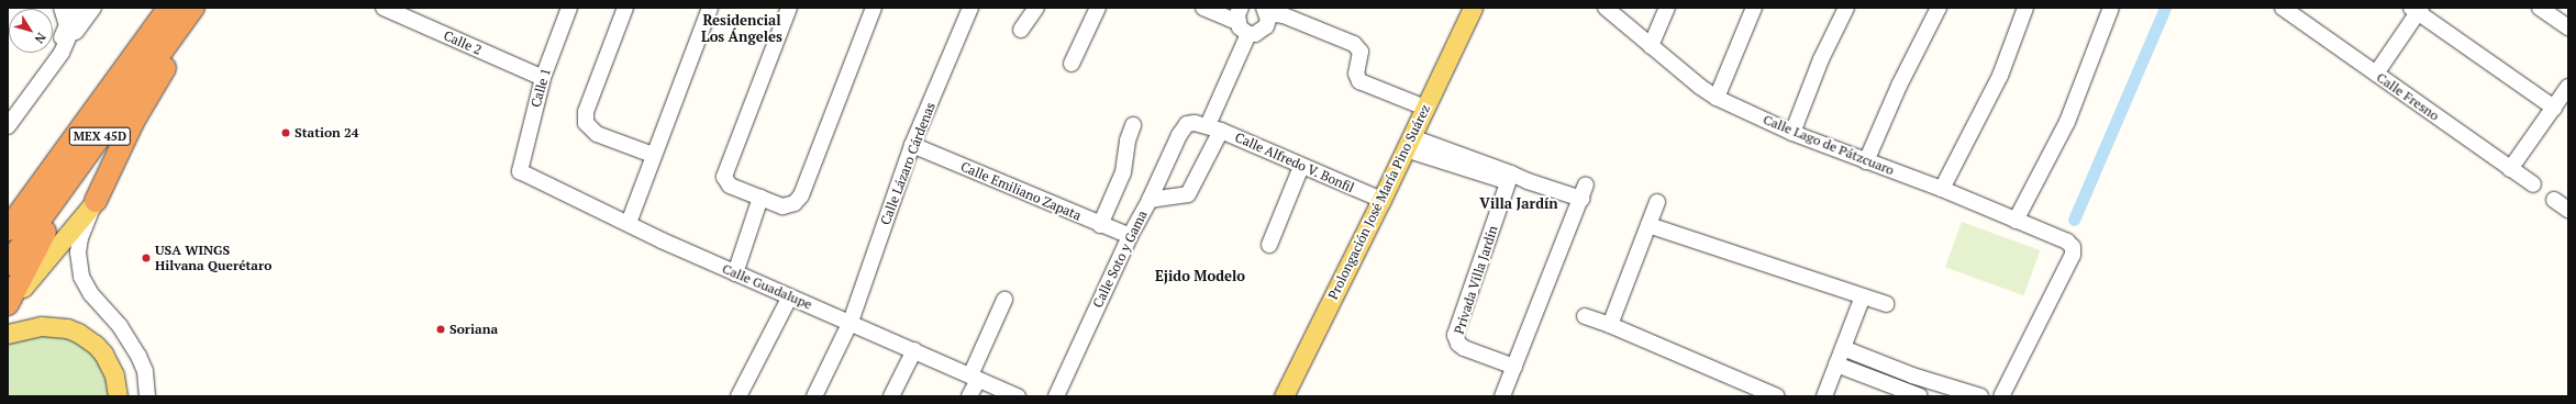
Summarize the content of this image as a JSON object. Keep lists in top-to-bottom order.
{
  "streets": {
    "highway": ["MEX 45D"],
    "main road": ["Prolongación José María Pino Suárez"],
    "street": [
      "Calle 2",
      "Calle 1",
      "Calle Fresno",
      "Calle Lago de Pátzcuaro",
      "Calle Alfredo V. Bonfil",
      "Calle Lázaro Cárdenas",
      "Calle Emiliano Zapata",
      "Calle Soto y Gama",
      "Privada Villa Jardín",
      "Calle Guadalupe"
    ]
  },
  "crossings": [
    ["Calle 2", "Calle 1"],
    ["Calle 1", "Calle Guadalupe"],
    ["Calle Alfredo V. Bonfil", "Prolongación José María Pino Suárez"],
    ["Calle Alfredo V. Bonfil", "Calle Soto y Gama"],
    ["Calle Lázaro Cárdenas", "Calle Emiliano Zapata"],
    ["Calle Lázaro Cárdenas", "Calle Guadalupe"],
    ["Calle Emiliano Zapata", "Calle Soto y Gama"]
  ],
  "districts": ["Residencial Los Ángeles", "Villa Jardín", "Ejido Modelo"],
  "places": ["Station 24", "USA WINGS Hilvana Querétaro", "Soriana"],
  "north": "bottom right"
}
